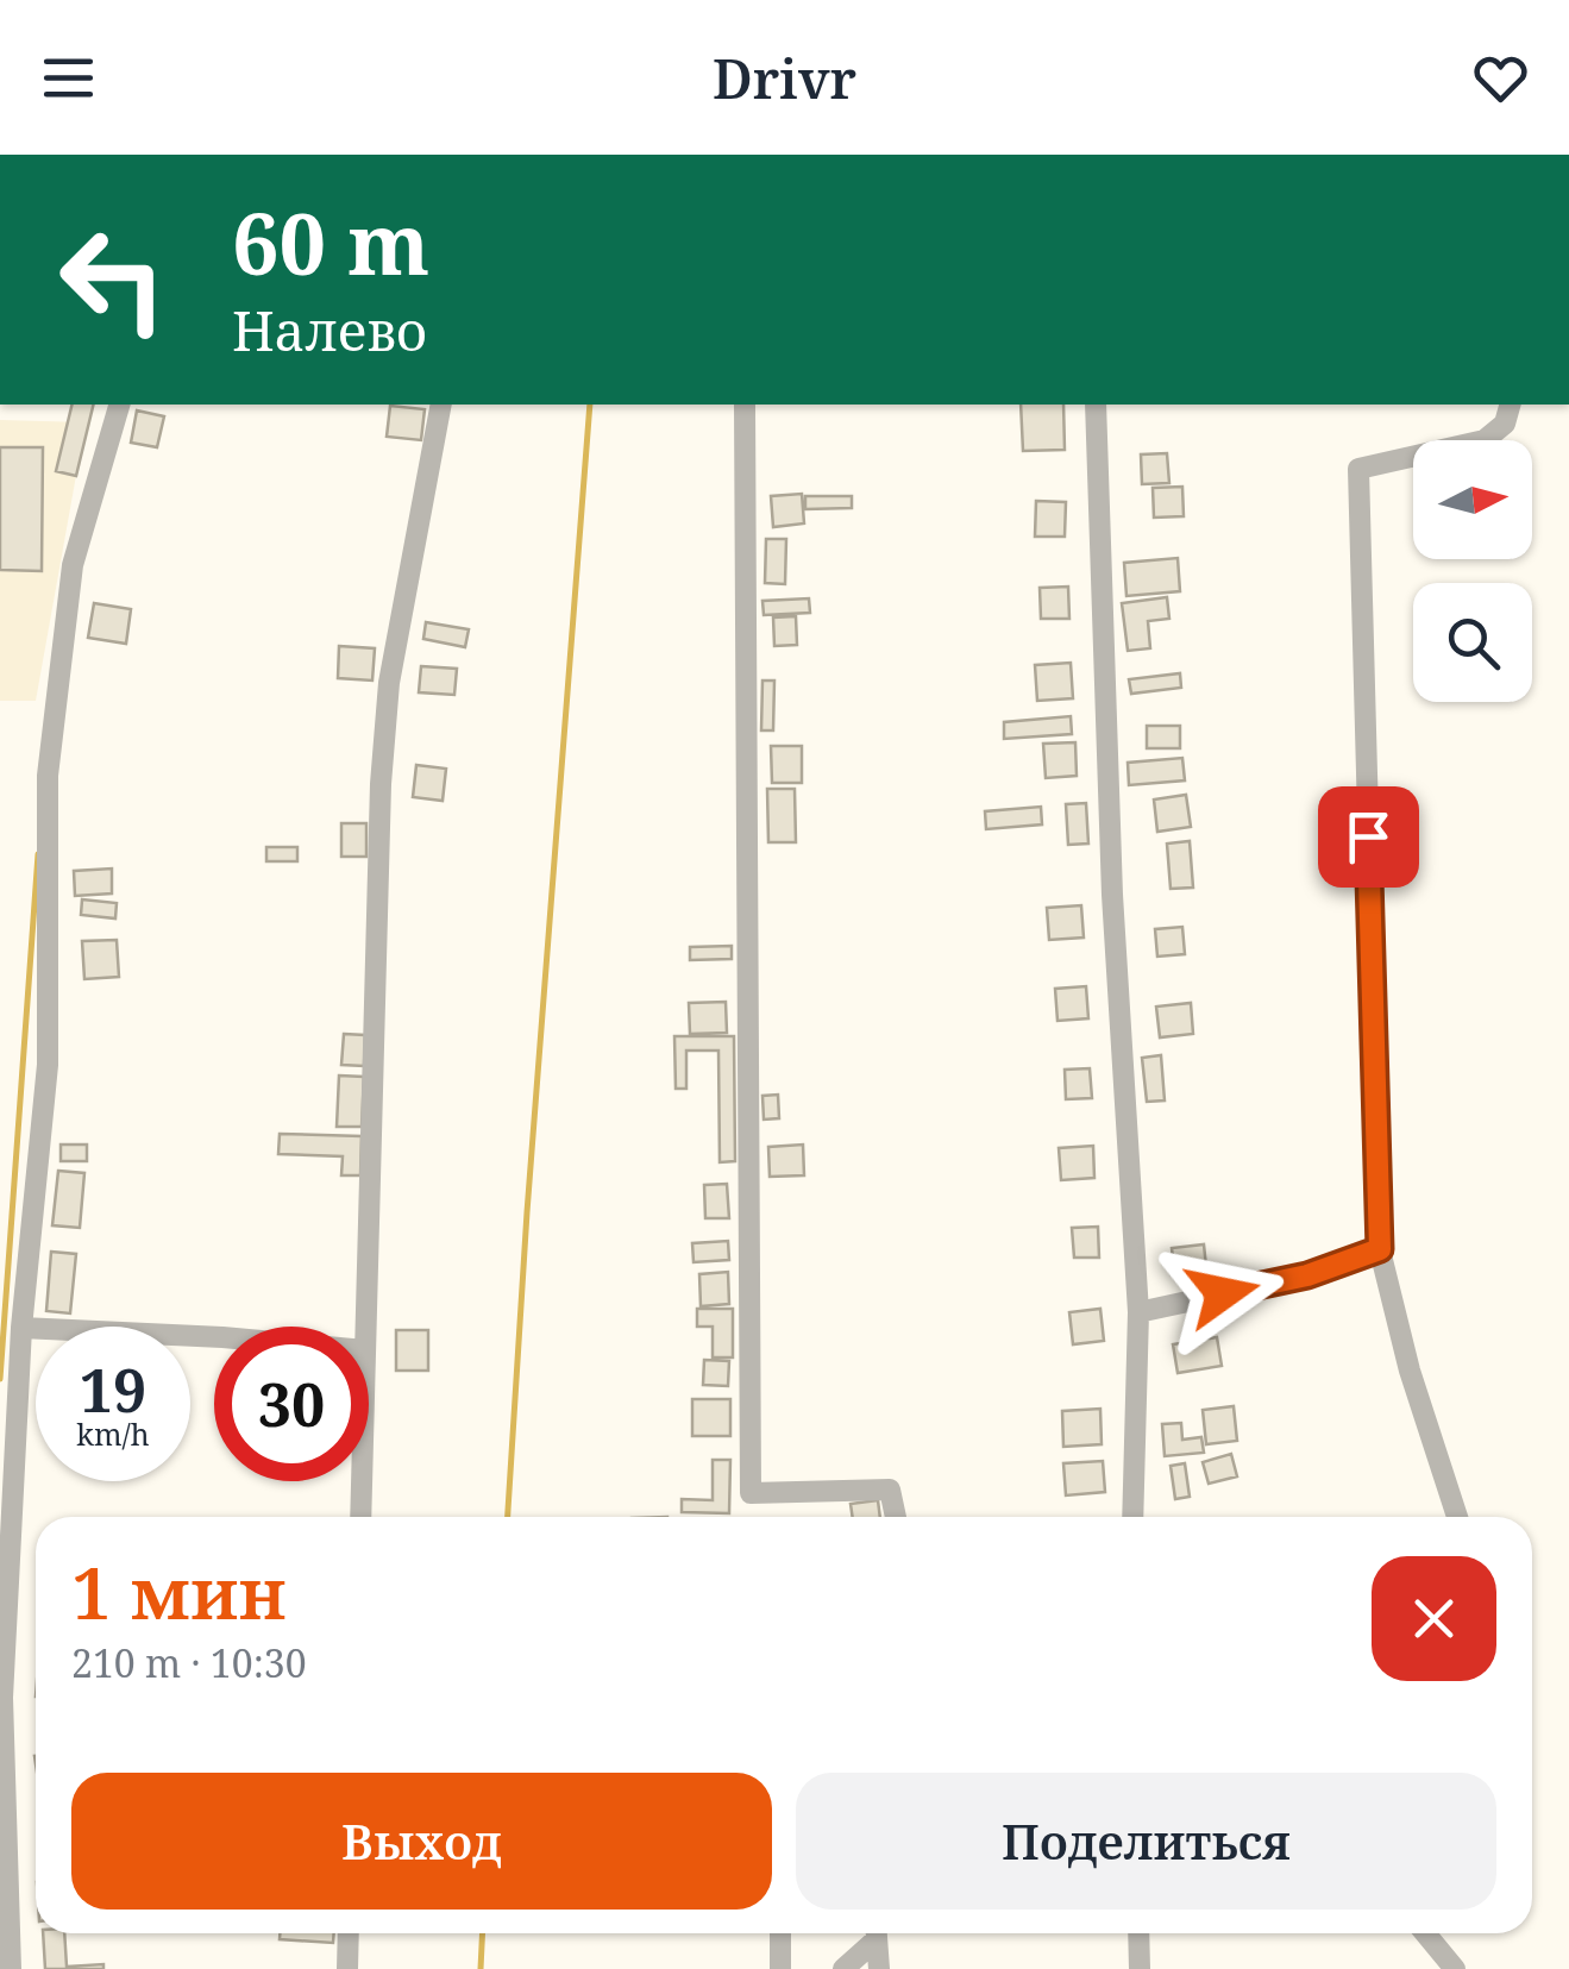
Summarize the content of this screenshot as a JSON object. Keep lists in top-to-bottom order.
{
  "north": "right",
  "page": {
    "header": "Drivr",
    "turn": ["60 m", "Налево"],
    "speed": "19 km/h",
    "limit": "30",
    "heading": ["1 мин", "210 m · 10:30"],
    "buttons": ["Выход", "Поделиться"]
  }
}
